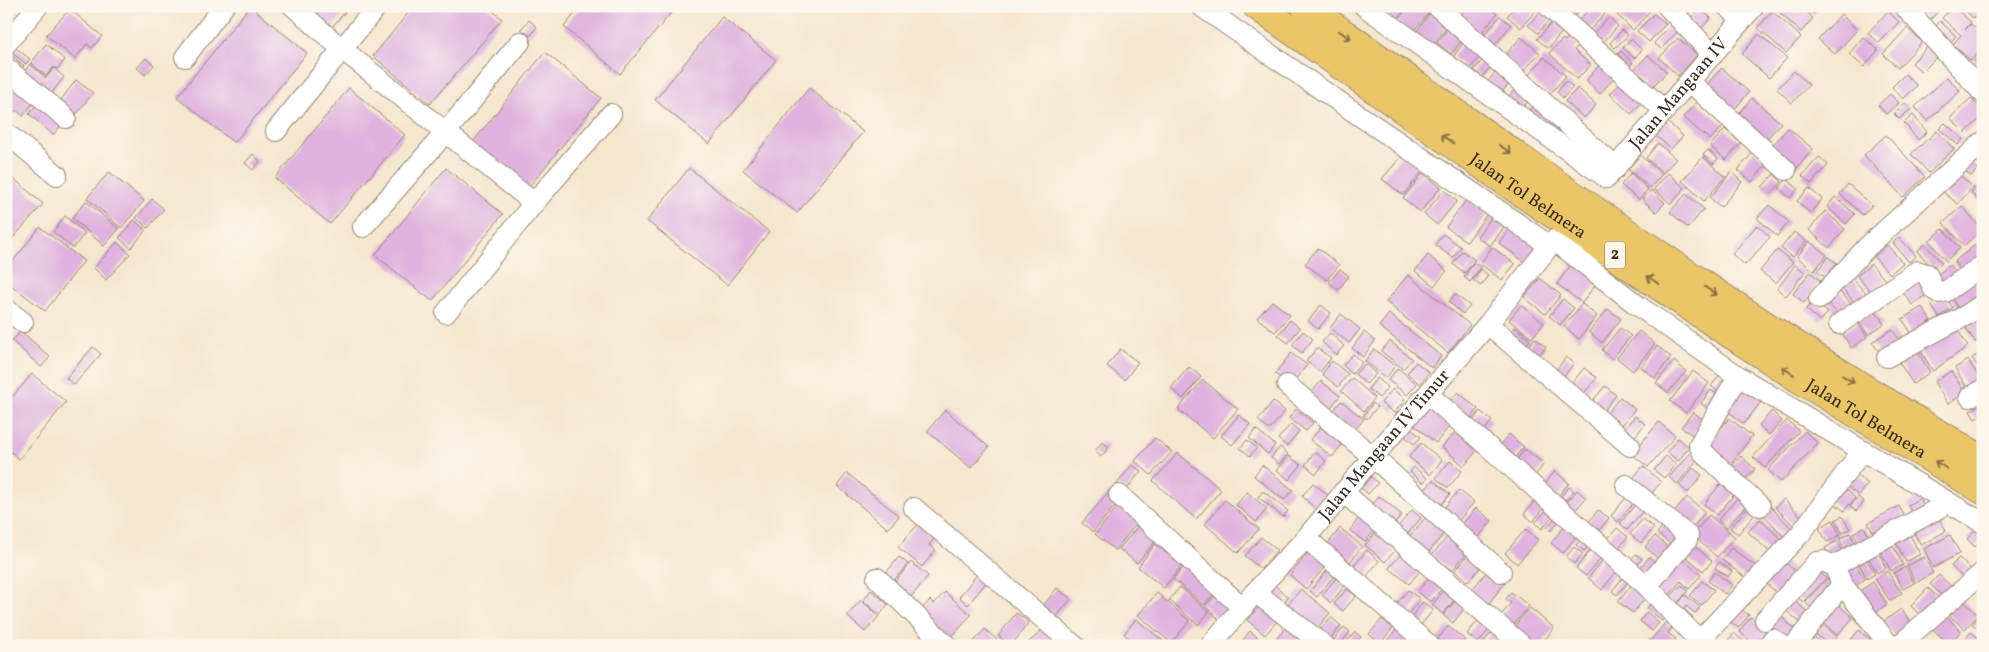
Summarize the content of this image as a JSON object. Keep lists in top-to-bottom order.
{
  "streets": {
    "highway": ["Jalan Tol Belmera", "2"],
    "street": ["Jalan Mangaan IV", "Jalan Mangaan IV Timur"]
  }
}
